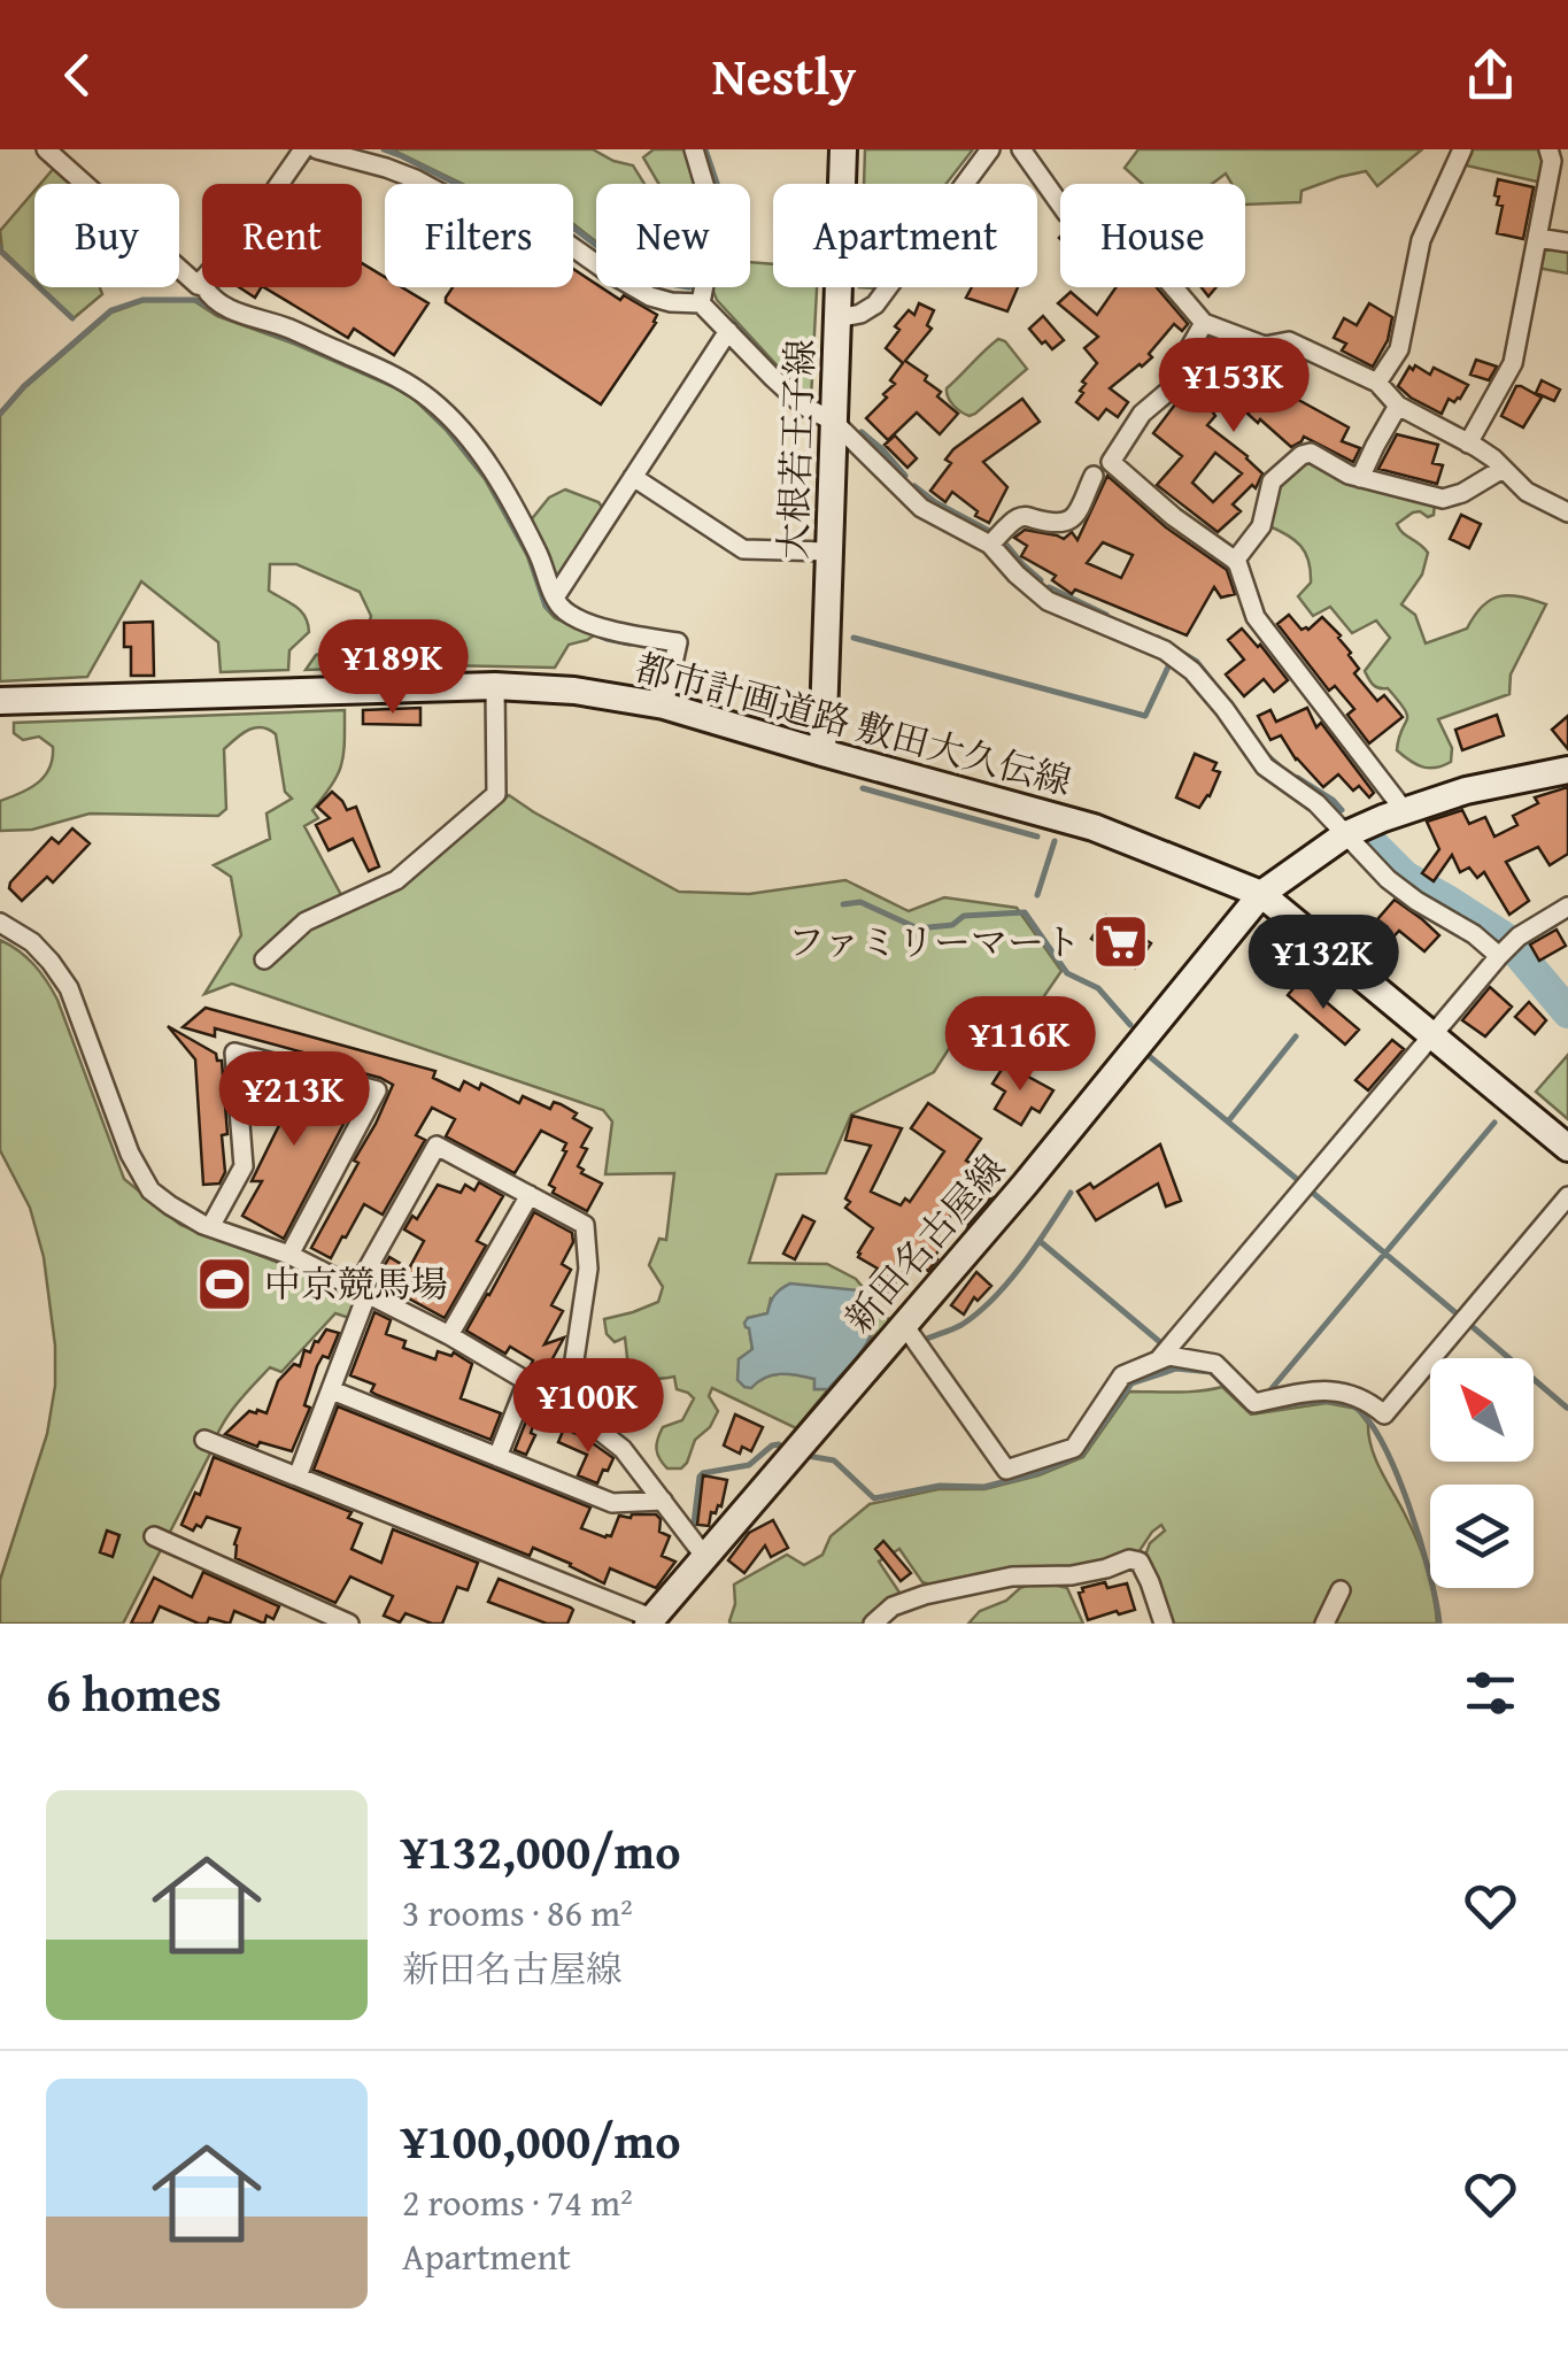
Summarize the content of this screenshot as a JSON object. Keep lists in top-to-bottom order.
{
  "streets": {
    "street": ["大根若王子線", "都市計画道路 敷田大久伝線", "新田名古屋線"]
  },
  "crossings": [
    ["大根若王子線", "都市計画道路 敷田大久伝線"],
    ["都市計画道路 敷田大久伝線", "新田名古屋線"]
  ],
  "places": {
    "supermarket": ["ファミリーマート"],
    "sports": ["中京競馬場"]
  },
  "north": "top left",
  "page": {
    "header": "Nestly",
    "chip": [
      "Buy",
      "Rent",
      "Filters",
      "New",
      "Apartment",
      "House"
    ],
    "price": [
      "¥153K",
      "¥189K",
      "¥132K",
      "¥116K",
      "¥213K",
      "¥100K"
    ],
    "heading": "6 homes",
    "list": [
      {
        "name": "¥132,000/mo",
        "note": "3 rooms · 86 m² · 新田名古屋線"
      },
      {
        "name": "¥100,000/mo",
        "note": "2 rooms · 74 m² · Apartment"
      }
    ]
  }
}
